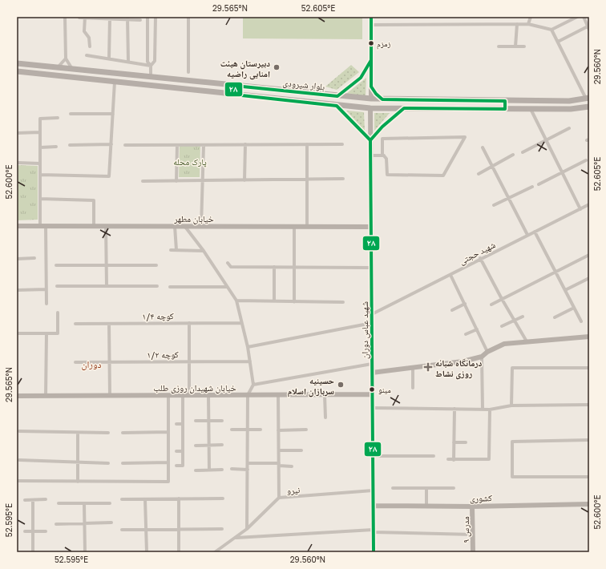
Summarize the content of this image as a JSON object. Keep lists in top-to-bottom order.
{
  "streets": {
    "main road": ["بلوار شیرودی"],
    "street": [
      "خیابان مطهر",
      "شهید حجتی",
      "کوچه ۱/۴",
      "شهید عباس دوران",
      "کوچه ۱/۲",
      "خیابان شهیدان روزی طلب",
      "نیرو",
      "کشوری",
      "مدرس ۹"
    ]
  },
  "crossings": [
    ["بلوار شیرودی", "شهید عباس دوران"],
    ["خیابان مطهر", "شهید عباس دوران"],
    ["شهید حجتی", "شهید عباس دوران"],
    ["شهید عباس دوران", "خیابان شهیدان روزی طلب"],
    ["شهید عباس دوران", "نیرو"],
    ["شهید عباس دوران", "کشوری"],
    ["کشوری", "مدرس ۹"]
  ],
  "districts": ["دوران"],
  "parks": ["پارک محله"],
  "places": {
    "other": [
      "زمزم",
      "دبیرستان هیئت امنایی راضیه",
      "حسینیه سربازان اسلام",
      "مینو"
    ],
    "health": ["درمانگاه شبانه روزی نشاط"]
  },
  "lines": ["transit line ۲۸"],
  "coordinates": [
    "29.565°N",
    "52.605°E",
    "29.560°N",
    "52.600°E",
    "52.595°E"
  ]
}
